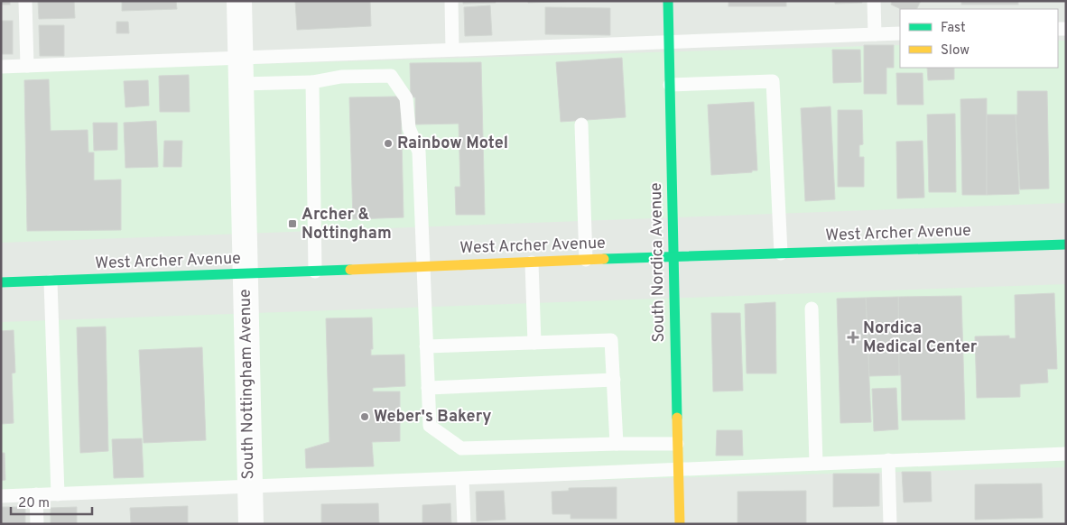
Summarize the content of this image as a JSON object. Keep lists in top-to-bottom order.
{
  "streets": {
    "main road": ["West Archer Avenue", "South Nordica Avenue"],
    "street": ["South Nottingham Avenue"]
  },
  "crossings": [
    ["West Archer Avenue", "South Nordica Avenue"],
    ["West Archer Avenue", "South Nottingham Avenue"]
  ],
  "places": {
    "other": ["Rainbow Motel", "Weber's Bakery"],
    "transit": ["Archer & Nottingham"],
    "health": ["Nordica Medical Center"]
  },
  "legend": ["Fast", "Slow"],
  "scale_bar": "20 m"
}
